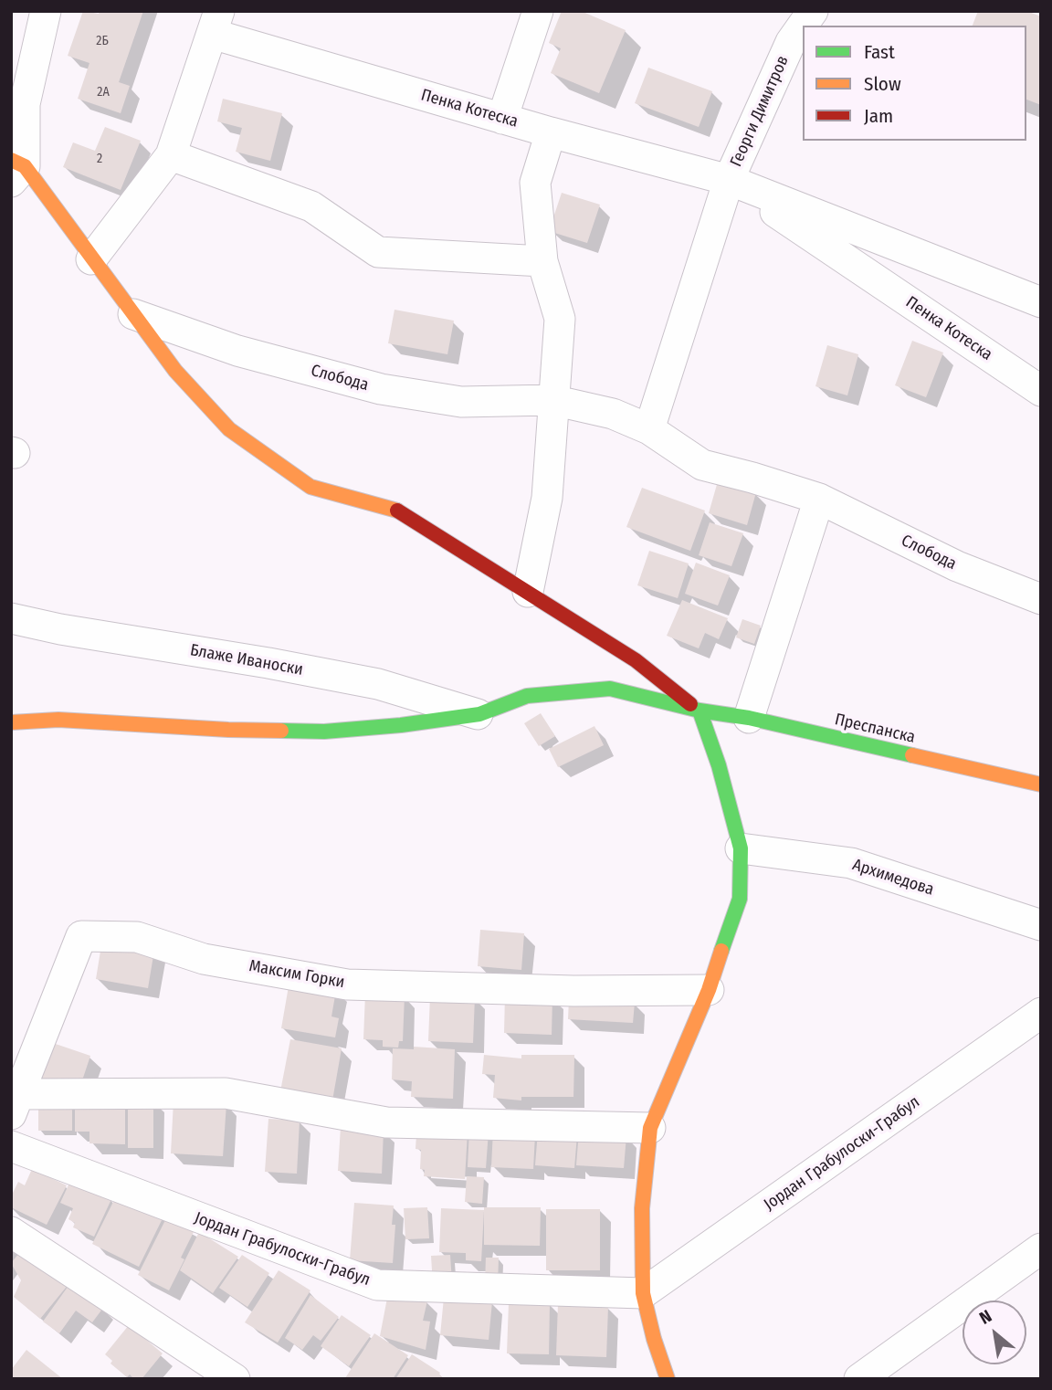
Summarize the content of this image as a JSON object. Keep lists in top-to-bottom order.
{
  "streets": {
    "street": [
      "Пенка Котеска",
      "Георги Димитров",
      "Слобода",
      "Блаже Иваноски",
      "Преспанска",
      "Архимедова",
      "Максим Горки",
      "Јордан Грабулоски-Грабул"
    ]
  },
  "crossings": [
    ["Пенка Котеска", "Георги Димитров"]
  ],
  "house_numbers": ["2Б", "2А", "2"],
  "legend": ["Fast", "Slow", "Jam"],
  "north": "top left"
}
